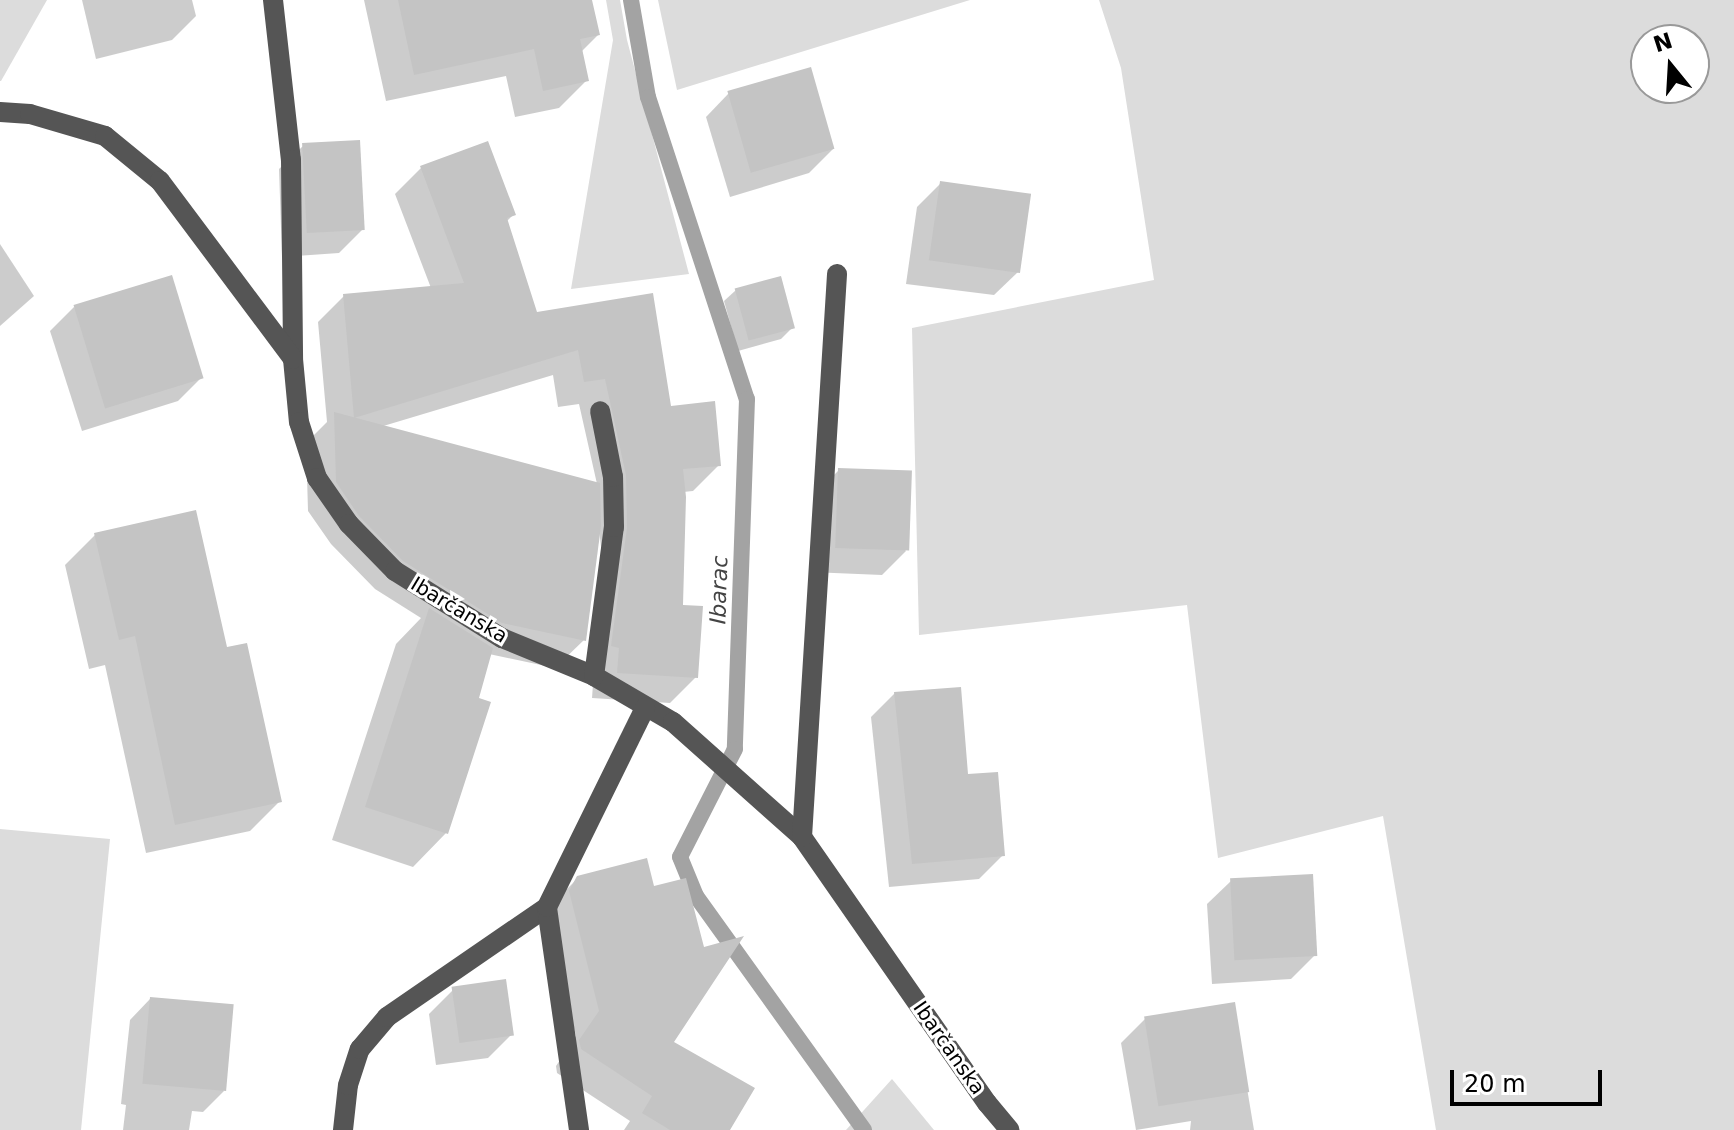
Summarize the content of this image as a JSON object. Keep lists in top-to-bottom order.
{
  "streets": {
    "street": ["Ibarčanska"]
  },
  "water": ["Ibarac"],
  "scale_bar": "20 m",
  "north": "top"
}
